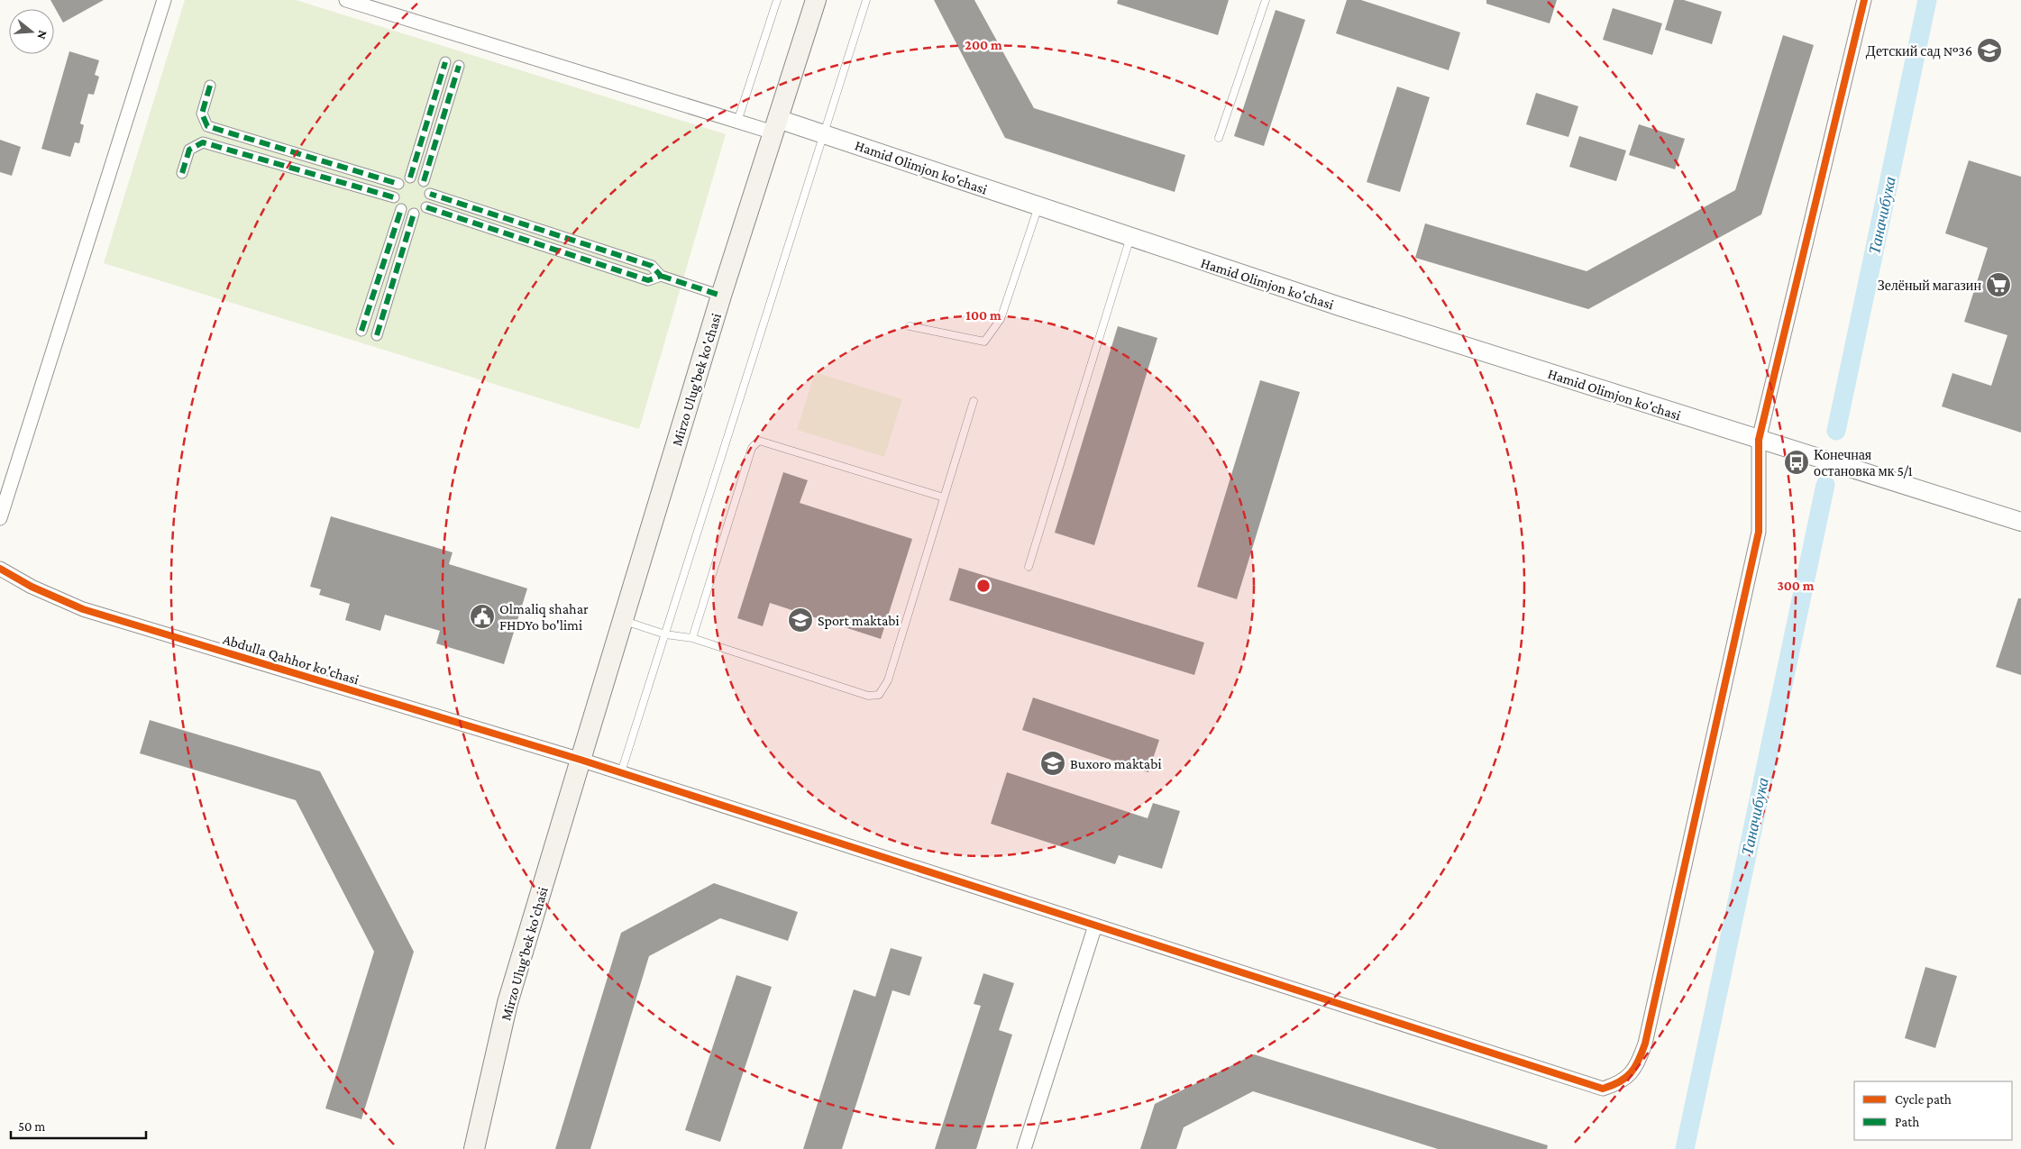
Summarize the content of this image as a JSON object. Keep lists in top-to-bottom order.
{
  "streets": {
    "main road": ["Mirzo Ulug'bek ko'chasi", "Mirzo Ulug‘bek ko'chasi"],
    "street": ["Hamid Olimjon ko'chasi", "Abdulla Qahhor ko'chasi"]
  },
  "crossings": [
    ["Hamid Olimjon ko'chasi", "Mirzo Ulug'bek ko'chasi"],
    ["Hamid Olimjon ko'chasi", "Abdulla Qahhor ko'chasi"],
    ["Mirzo Ulug'bek ko'chasi", "Abdulla Qahhor ko'chasi"],
    ["Mirzo Ulug'bek ko'chasi", "Mirzo Ulug‘bek ko'chasi"],
    ["Abdulla Qahhor ko'chasi", "Mirzo Ulug‘bek ko'chasi"]
  ],
  "water": ["Таначибука"],
  "places": {
    "school or university": ["Детский сад №36", "Sport maktabi", "Buxoro maktabi"],
    "supermarket": ["Зелёный магазин"],
    "bus stop": ["Конечная остановка мк 5/1"],
    "public building": ["Olmaliq shahar FHDYo bo'limi"]
  },
  "legend": ["Cycle path", "Path"],
  "scale_bar": "50 m",
  "north": "right",
  "rings": ["200 m", "100 m", "300 m"]
}
